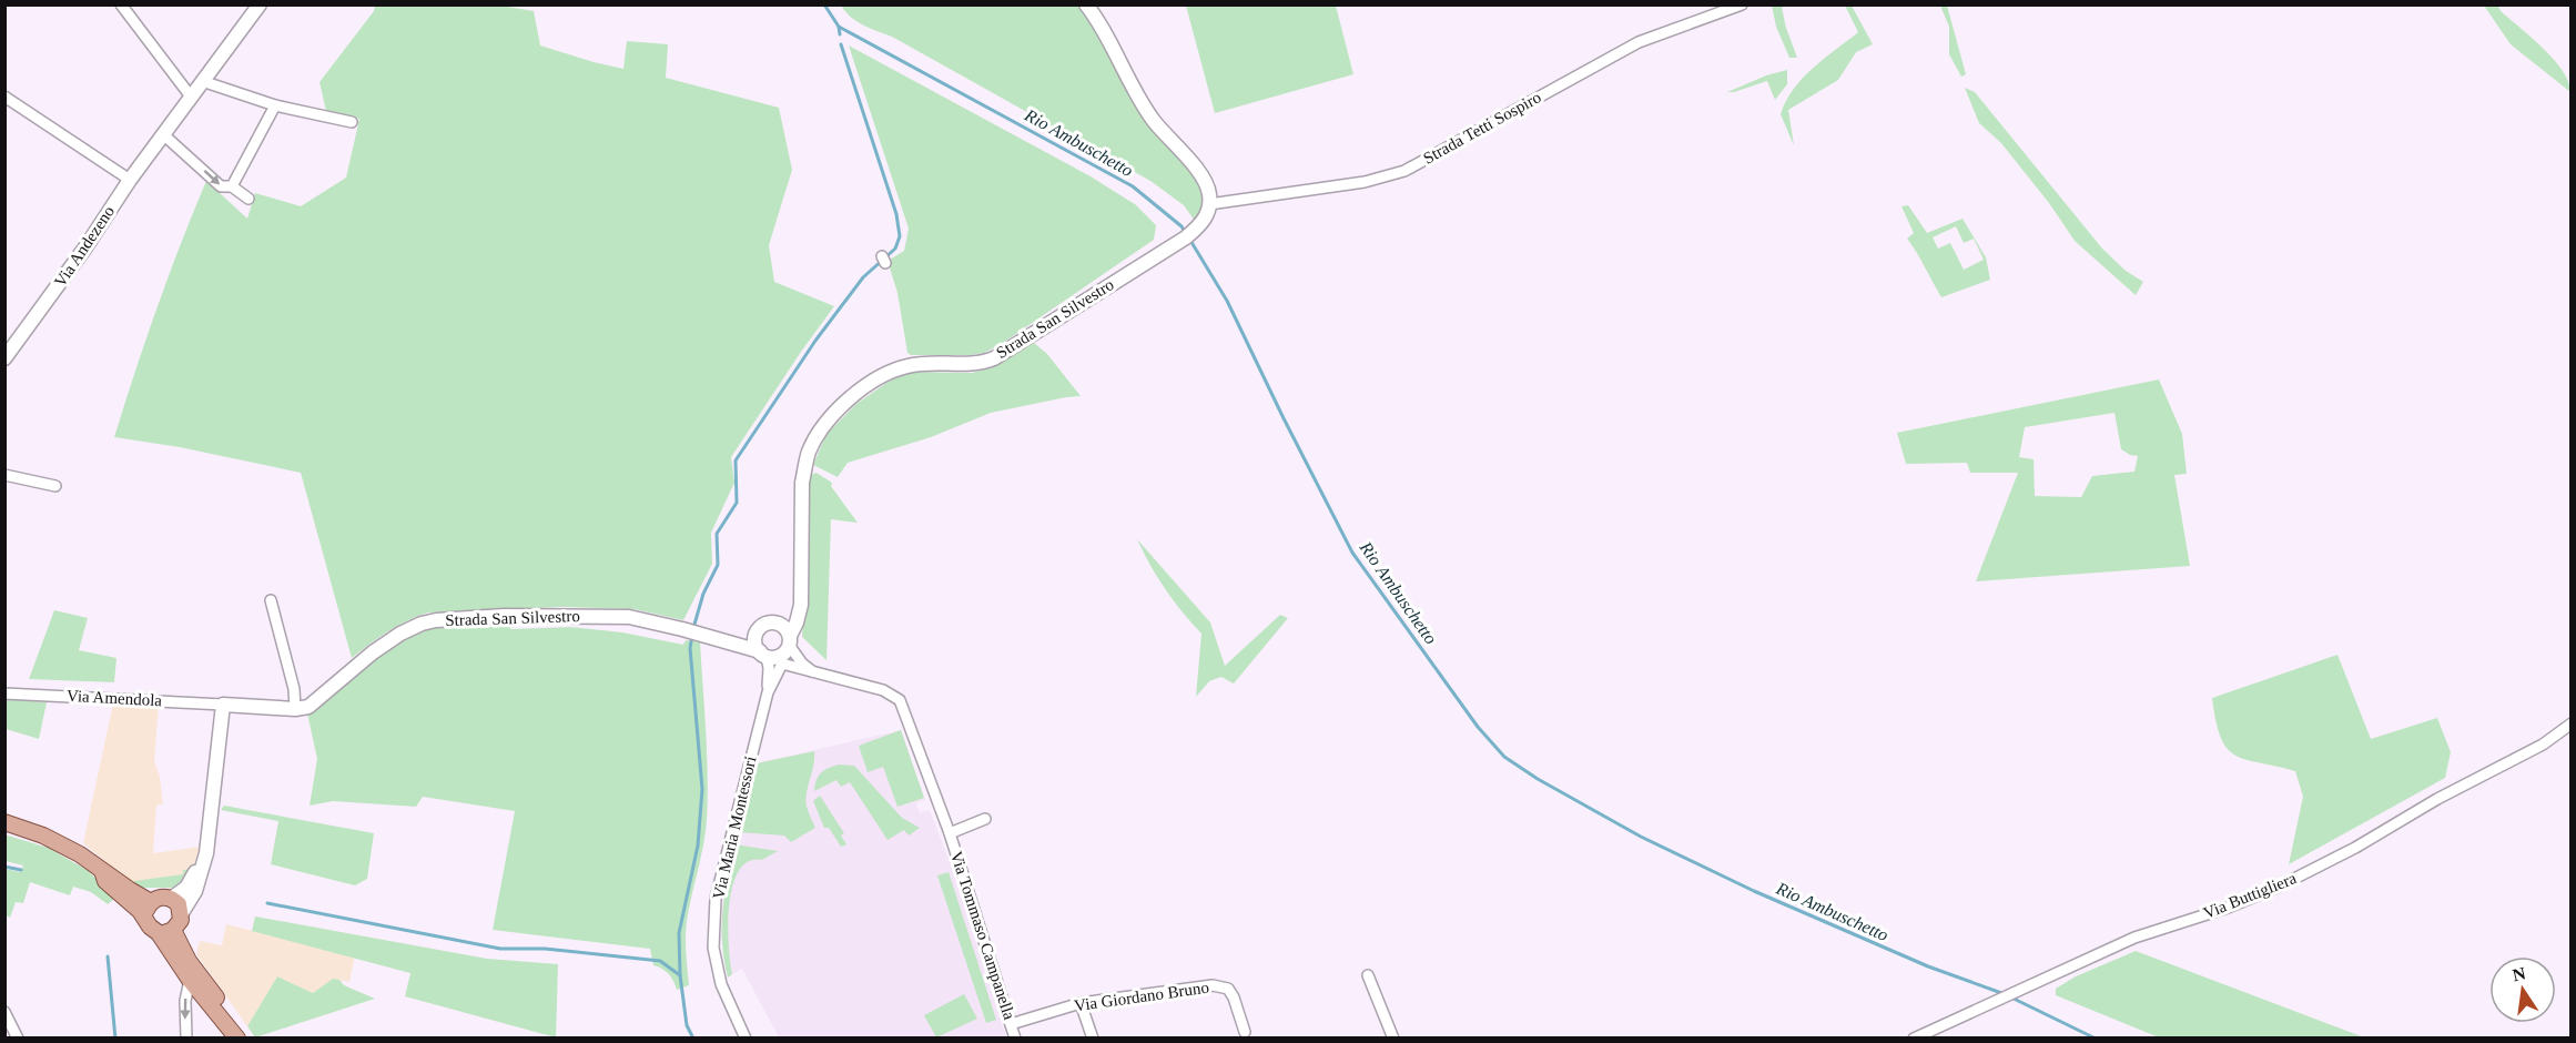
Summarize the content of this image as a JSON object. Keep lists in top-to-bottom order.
{
  "streets": {
    "street": [
      "Strada Tetti Sospiro",
      "Via Andezeno",
      "Strada San Silvestro",
      "Via Amendola",
      "Via Maria Montessori",
      "Via Buttigliera",
      "Via Tommaso Campanella",
      "Via Giordano Bruno"
    ]
  },
  "crossings": [
    ["Strada Tetti Sospiro", "Strada San Silvestro"],
    ["Strada San Silvestro", "Via Maria Montessori"],
    ["Strada San Silvestro", "Via Tommaso Campanella"],
    ["Via Maria Montessori", "Via Tommaso Campanella"],
    ["Via Tommaso Campanella", "Via Giordano Bruno"]
  ],
  "water": ["Rio Ambuschetto"],
  "north": "top"
}
